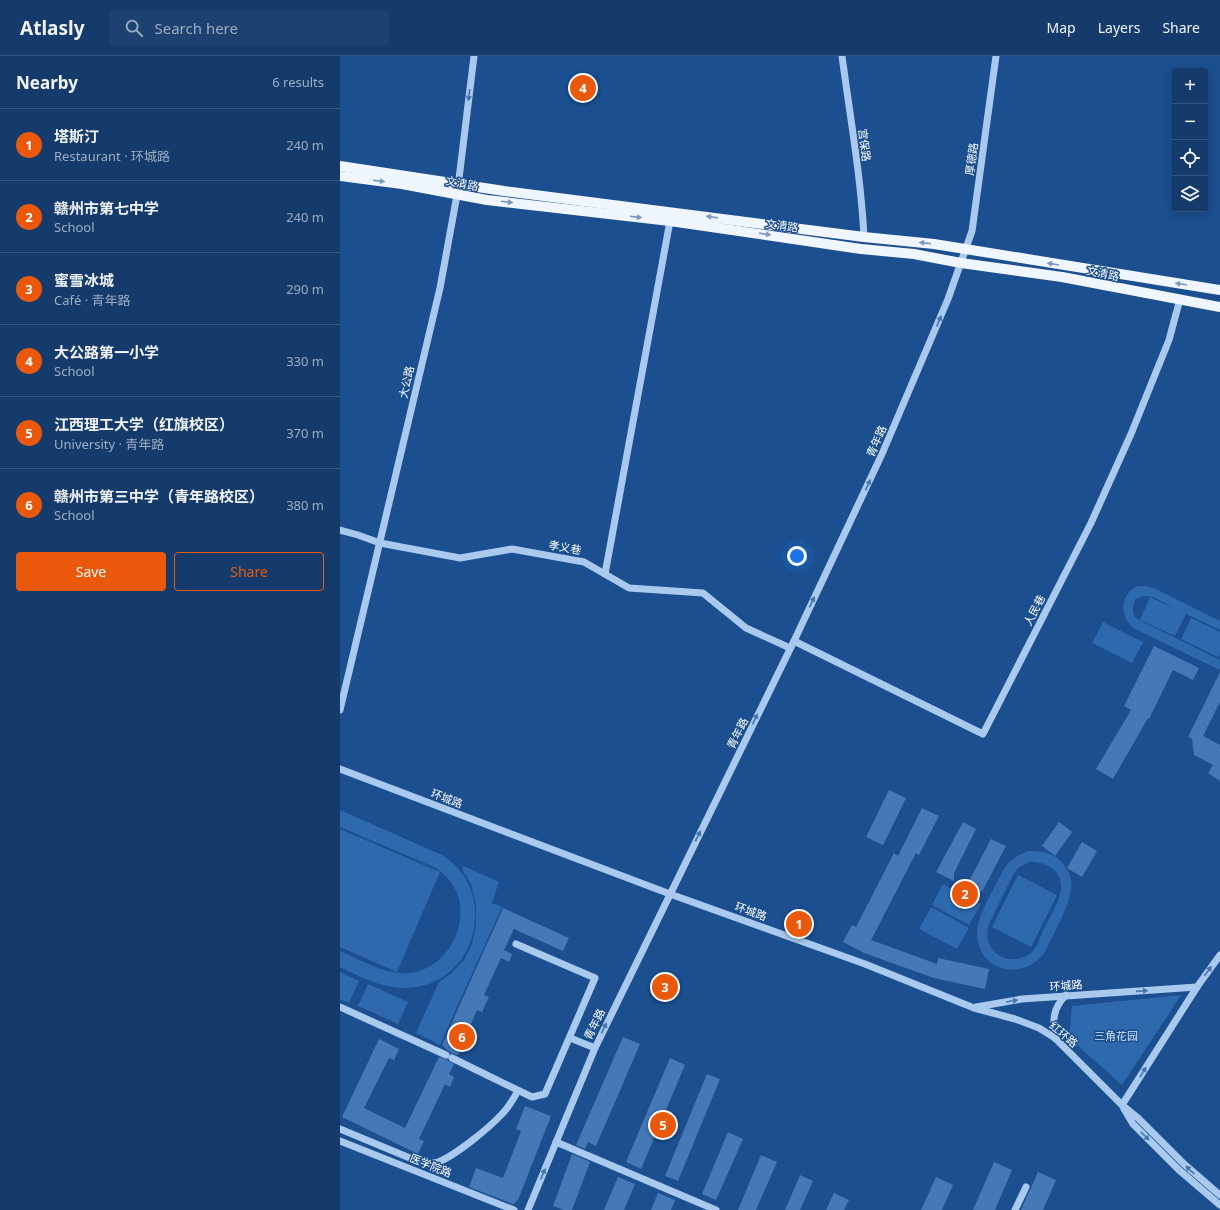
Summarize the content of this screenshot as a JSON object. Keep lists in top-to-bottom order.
{
  "streets": {
    "main road": ["文清路"],
    "street": [
      "宫保路",
      "厚德路",
      "大公路",
      "青年路",
      "孝义巷",
      "人民巷",
      "环城路",
      "红环路",
      "医学院路"
    ]
  },
  "crossings": [
    ["宫保路", "文清路"],
    ["厚德路", "文清路"],
    ["厚德路", "青年路"],
    ["文清路", "大公路"],
    ["文清路", "青年路"],
    ["文清路", "人民巷"],
    ["大公路", "孝义巷"],
    ["青年路", "孝义巷"],
    ["青年路", "人民巷"],
    ["青年路", "环城路"],
    ["孝义巷", "人民巷"],
    ["环城路", "红环路"]
  ],
  "one_way": ["青年路"],
  "parks": ["三角花园"],
  "page": {
    "header": "Atlasly",
    "search": "Search here",
    "nav": ["Map", "Layers", "Share"],
    "heading": ["Nearby", "6 results"],
    "map_buttons": ["+", "−"],
    "pins": [
      "4",
      "2",
      "1",
      "3",
      "6",
      "5"
    ],
    "list": [
      {
        "mark": "1",
        "name": "塔斯汀",
        "note": "Restaurant · 环城路",
        "value": "240 m"
      },
      {
        "mark": "2",
        "name": "赣州市第七中学",
        "note": "School",
        "value": "240 m"
      },
      {
        "mark": "3",
        "name": "蜜雪冰城",
        "note": "Café · 青年路",
        "value": "290 m"
      },
      {
        "mark": "4",
        "name": "大公路第一小学",
        "note": "School",
        "value": "330 m"
      },
      {
        "mark": "5",
        "name": "江西理工大学（红旗校区）",
        "note": "University · 青年路",
        "value": "370 m"
      },
      {
        "mark": "6",
        "name": "赣州市第三中学（青年路校区）",
        "note": "School",
        "value": "380 m"
      }
    ],
    "buttons": ["Save", "Share"]
  }
}
